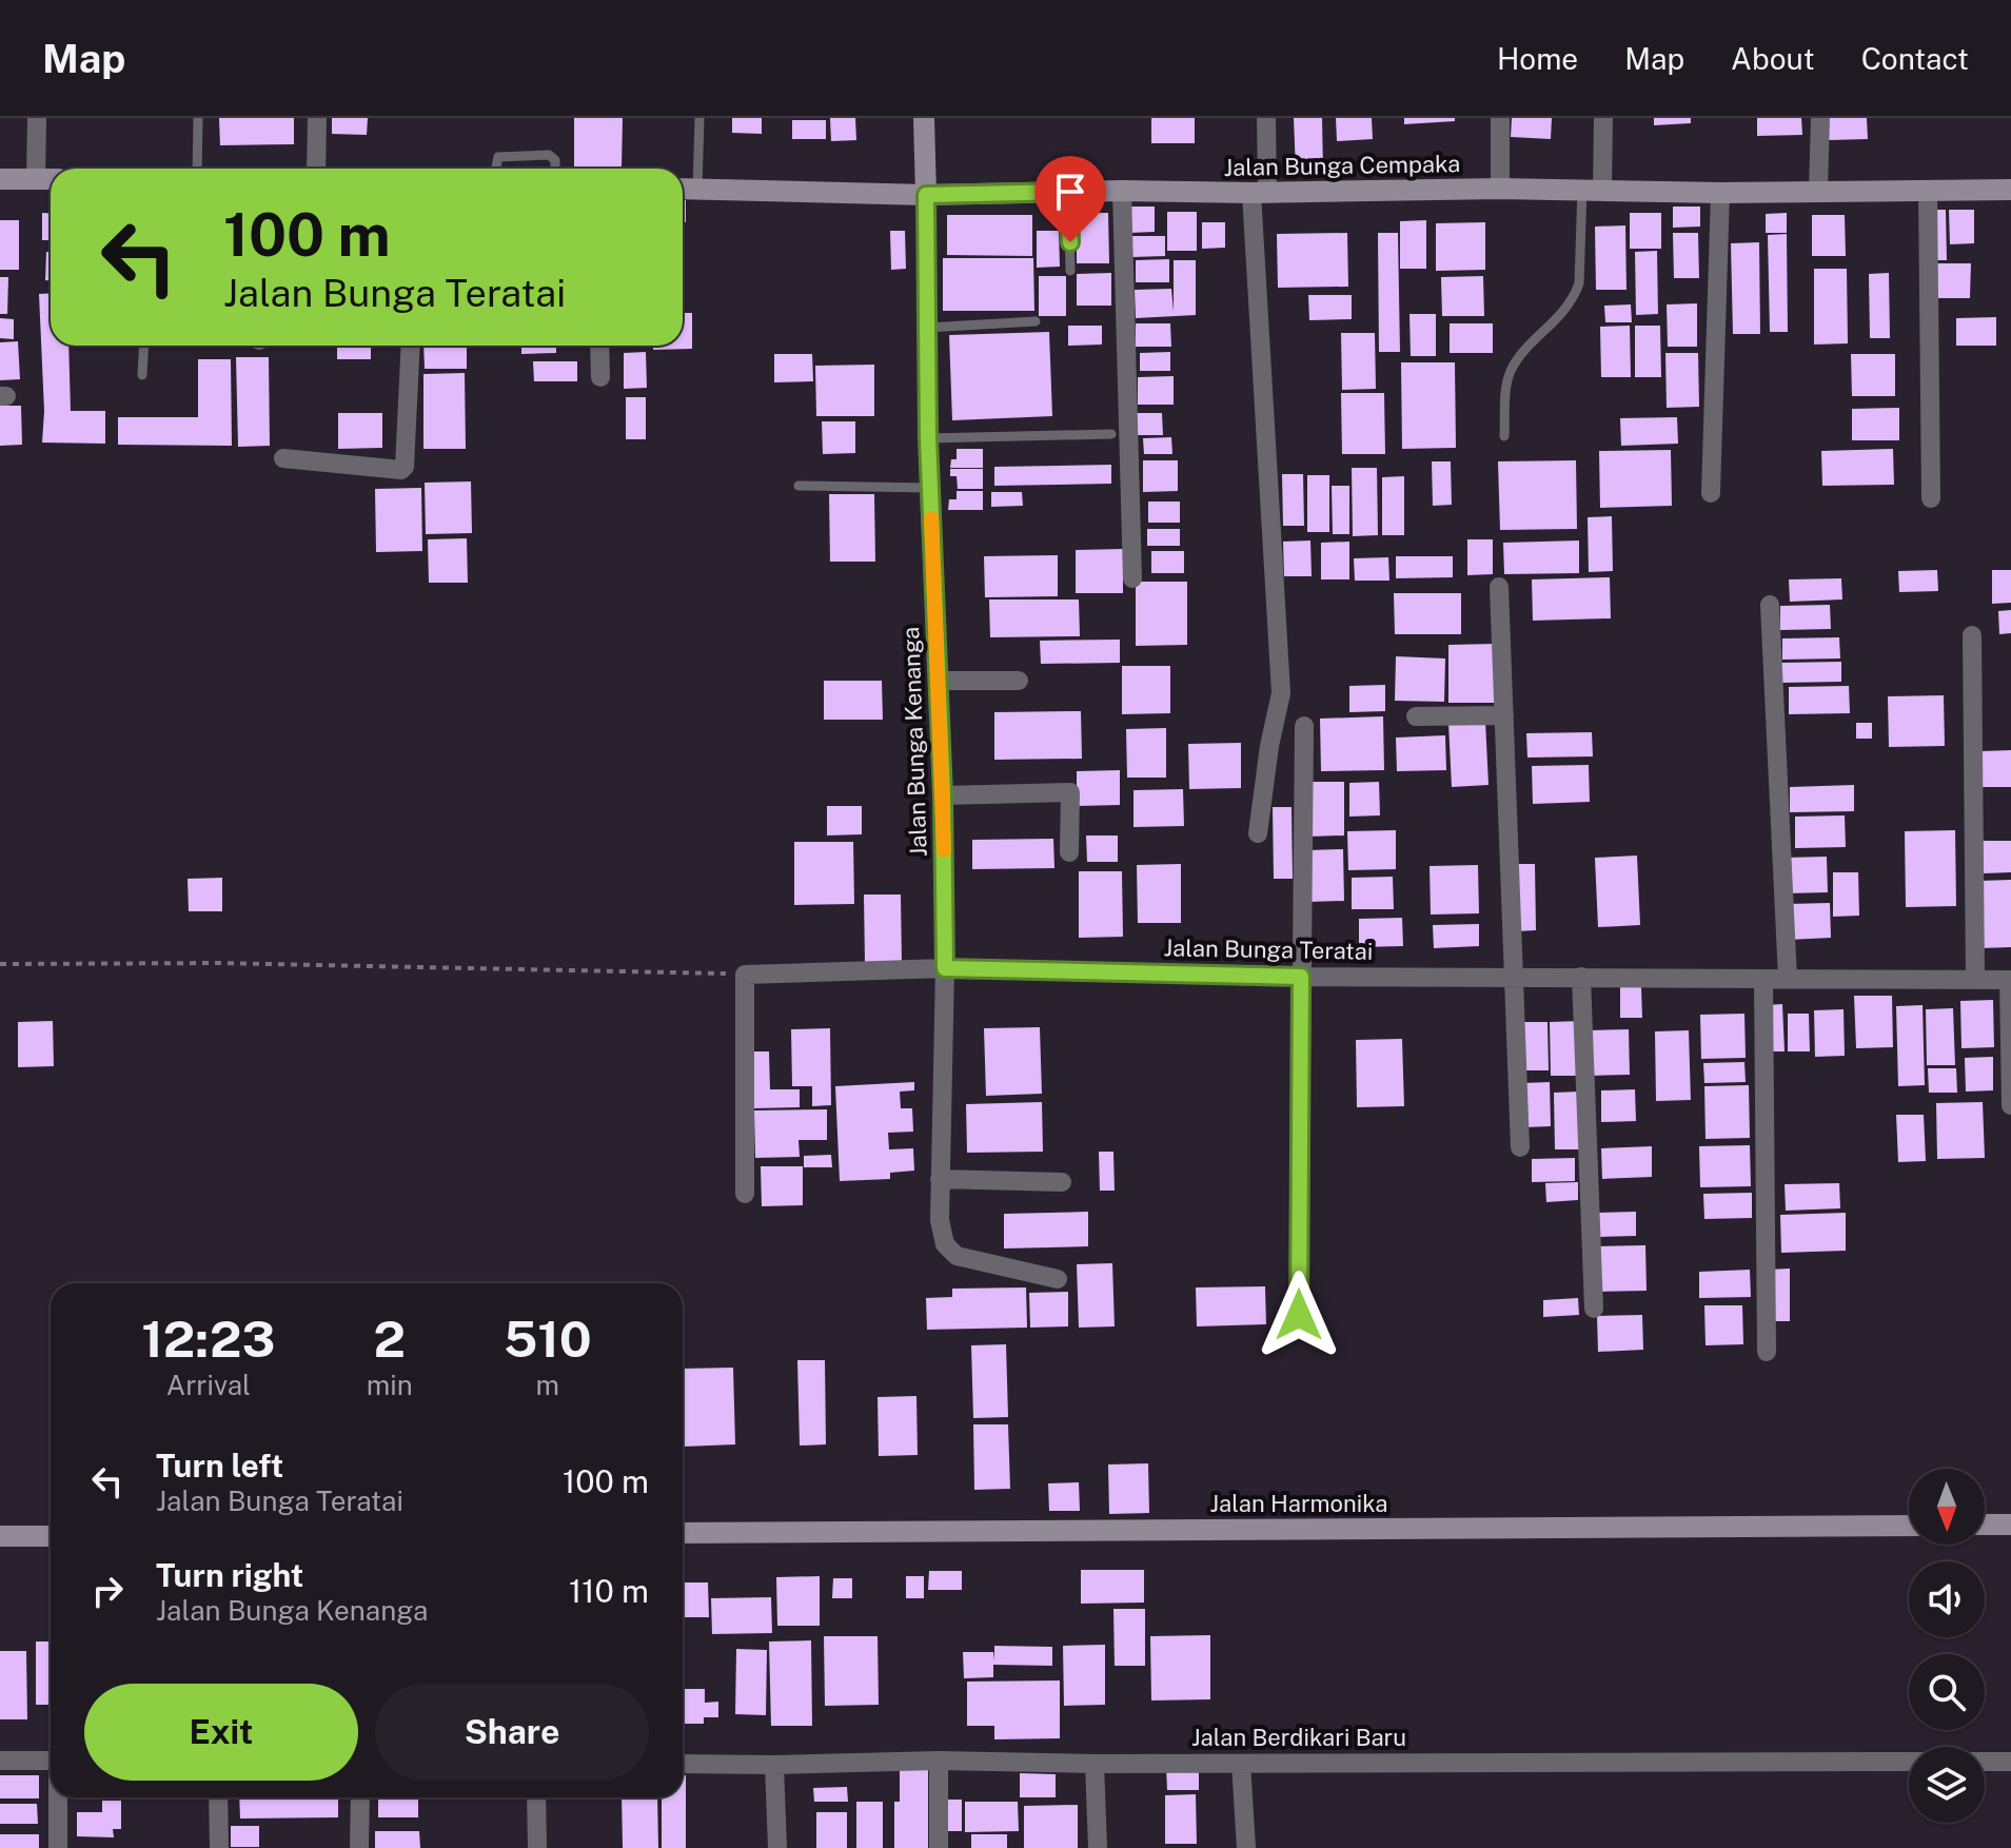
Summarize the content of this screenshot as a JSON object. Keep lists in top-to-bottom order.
{
  "streets": {
    "street": [
      "Jalan Bunga Cempaka",
      "Jalan Bunga Kenanga",
      "Jalan Bunga Teratai",
      "Jalan Harmonika",
      "Jalan Berdikari Baru"
    ]
  },
  "crossings": [
    ["Jalan Bunga Cempaka", "Jalan Bunga Kenanga"],
    ["Jalan Bunga Kenanga", "Jalan Bunga Teratai"]
  ],
  "north": "bottom",
  "page": {
    "header": "Map",
    "nav": [
      "Home",
      "Map",
      "About",
      "Contact"
    ],
    "turn": ["100 m", "Jalan Bunga Teratai"],
    "eta": [
      "12:23",
      "Arrival",
      "2",
      "min",
      "510",
      "m"
    ],
    "list": [
      {
        "name": "Turn left",
        "note": "Jalan Bunga Teratai",
        "value": "100 m"
      },
      {
        "name": "Turn right",
        "note": "Jalan Bunga Kenanga",
        "value": "110 m"
      }
    ],
    "buttons": ["Exit", "Share"]
  }
}
